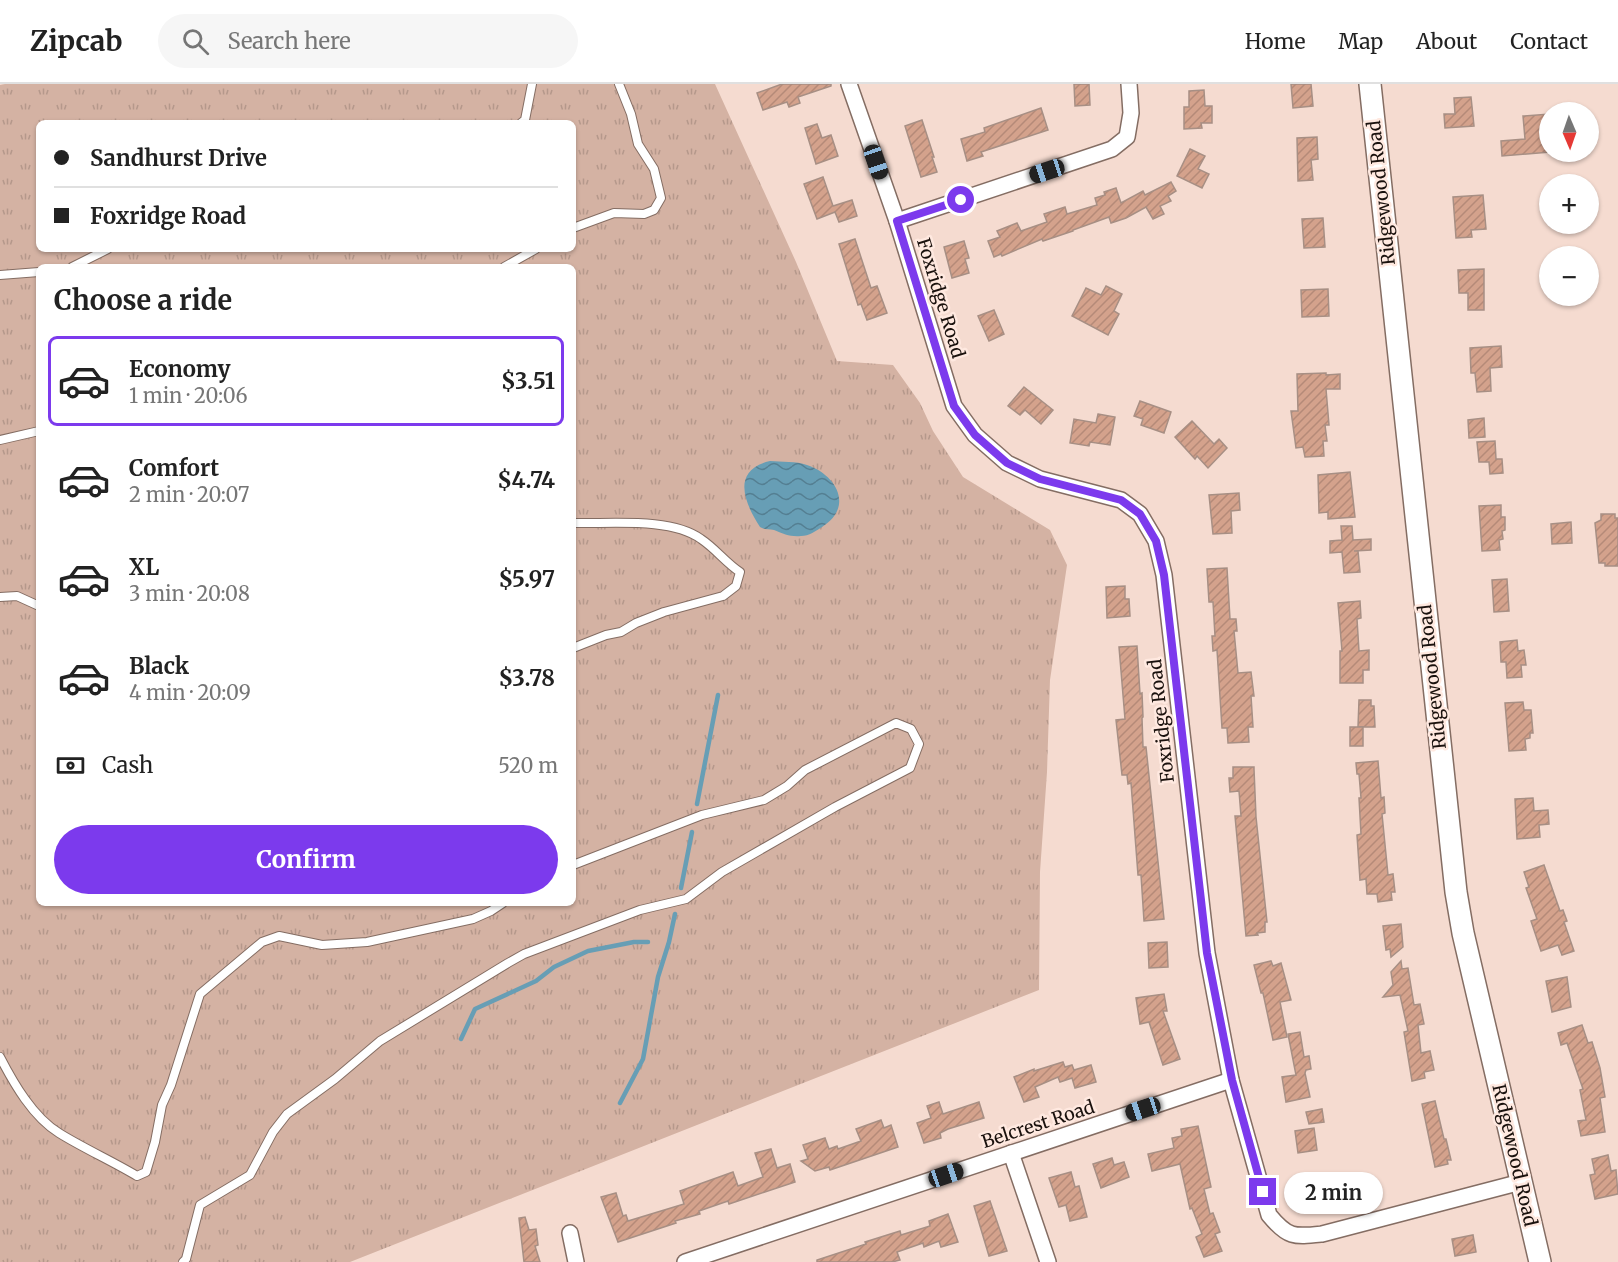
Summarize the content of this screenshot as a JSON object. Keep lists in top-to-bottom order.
{
  "streets": {
    "main road": ["Ridgewood Road"],
    "street": ["Foxridge Road", "Belcrest Road"]
  },
  "crossings": [
    ["Ridgewood Road", "Foxridge Road"],
    ["Foxridge Road", "Belcrest Road"]
  ],
  "north": "bottom",
  "page": {
    "header": "Zipcab",
    "search": "Search here",
    "nav": [
      "Home",
      "Map",
      "About",
      "Contact"
    ],
    "map_buttons": ["+", "−"],
    "banner": ["Sandhurst Drive", "Foxridge Road"],
    "heading": "Choose a ride",
    "list": [
      {
        "name": "Economy",
        "note": "1 min · 20:06",
        "value": "$3.51"
      },
      {
        "name": "Comfort",
        "note": "2 min · 20:07",
        "value": "$4.74"
      },
      {
        "name": "XL",
        "note": "3 min · 20:08",
        "value": "$5.97"
      },
      {
        "name": "Black",
        "note": "4 min · 20:09",
        "value": "$3.78"
      }
    ],
    "pay": ["Cash", "520 m"],
    "buttons": "Confirm",
    "bubble": "2 min"
  }
}
